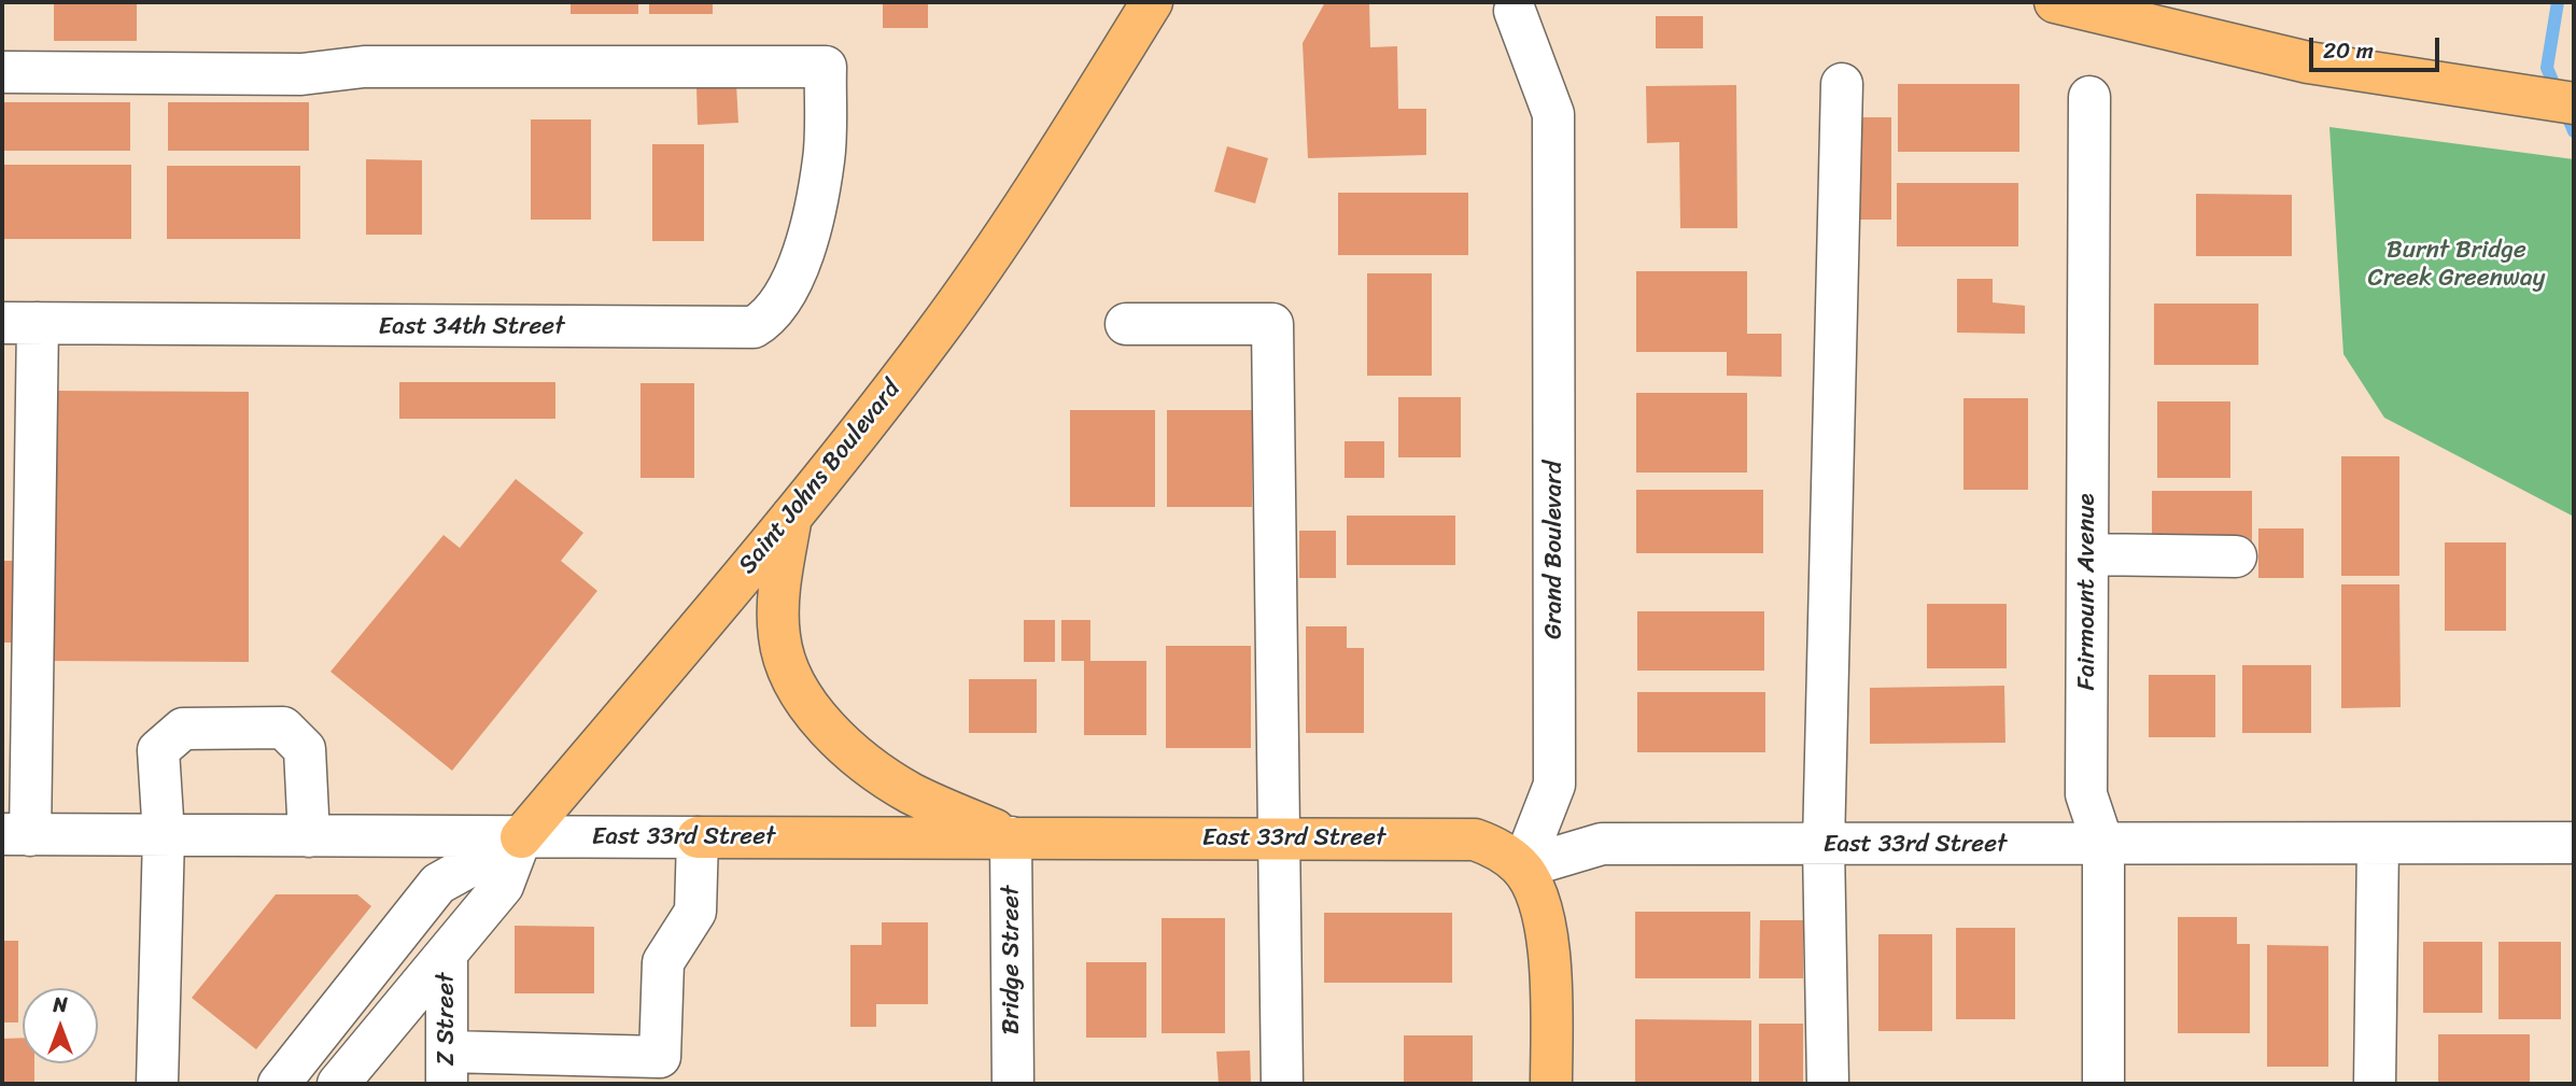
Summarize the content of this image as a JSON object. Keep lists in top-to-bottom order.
{
  "streets": {
    "main road": ["Saint Johns Boulevard", "East 33rd Street"],
    "street": [
      "East 34th Street",
      "Grand Boulevard",
      "Fairmount Avenue",
      "Bridge Street",
      "Z Street"
    ]
  },
  "crossings": [
    ["Saint Johns Boulevard", "East 33rd Street"],
    ["Saint Johns Boulevard", "Z Street"],
    ["Grand Boulevard", "East 33rd Street"],
    ["Fairmount Avenue", "East 33rd Street"],
    ["East 33rd Street", "Bridge Street"]
  ],
  "parks": ["Burnt Bridge Creek Greenway"],
  "scale_bar": "20 m",
  "north": "top"
}
